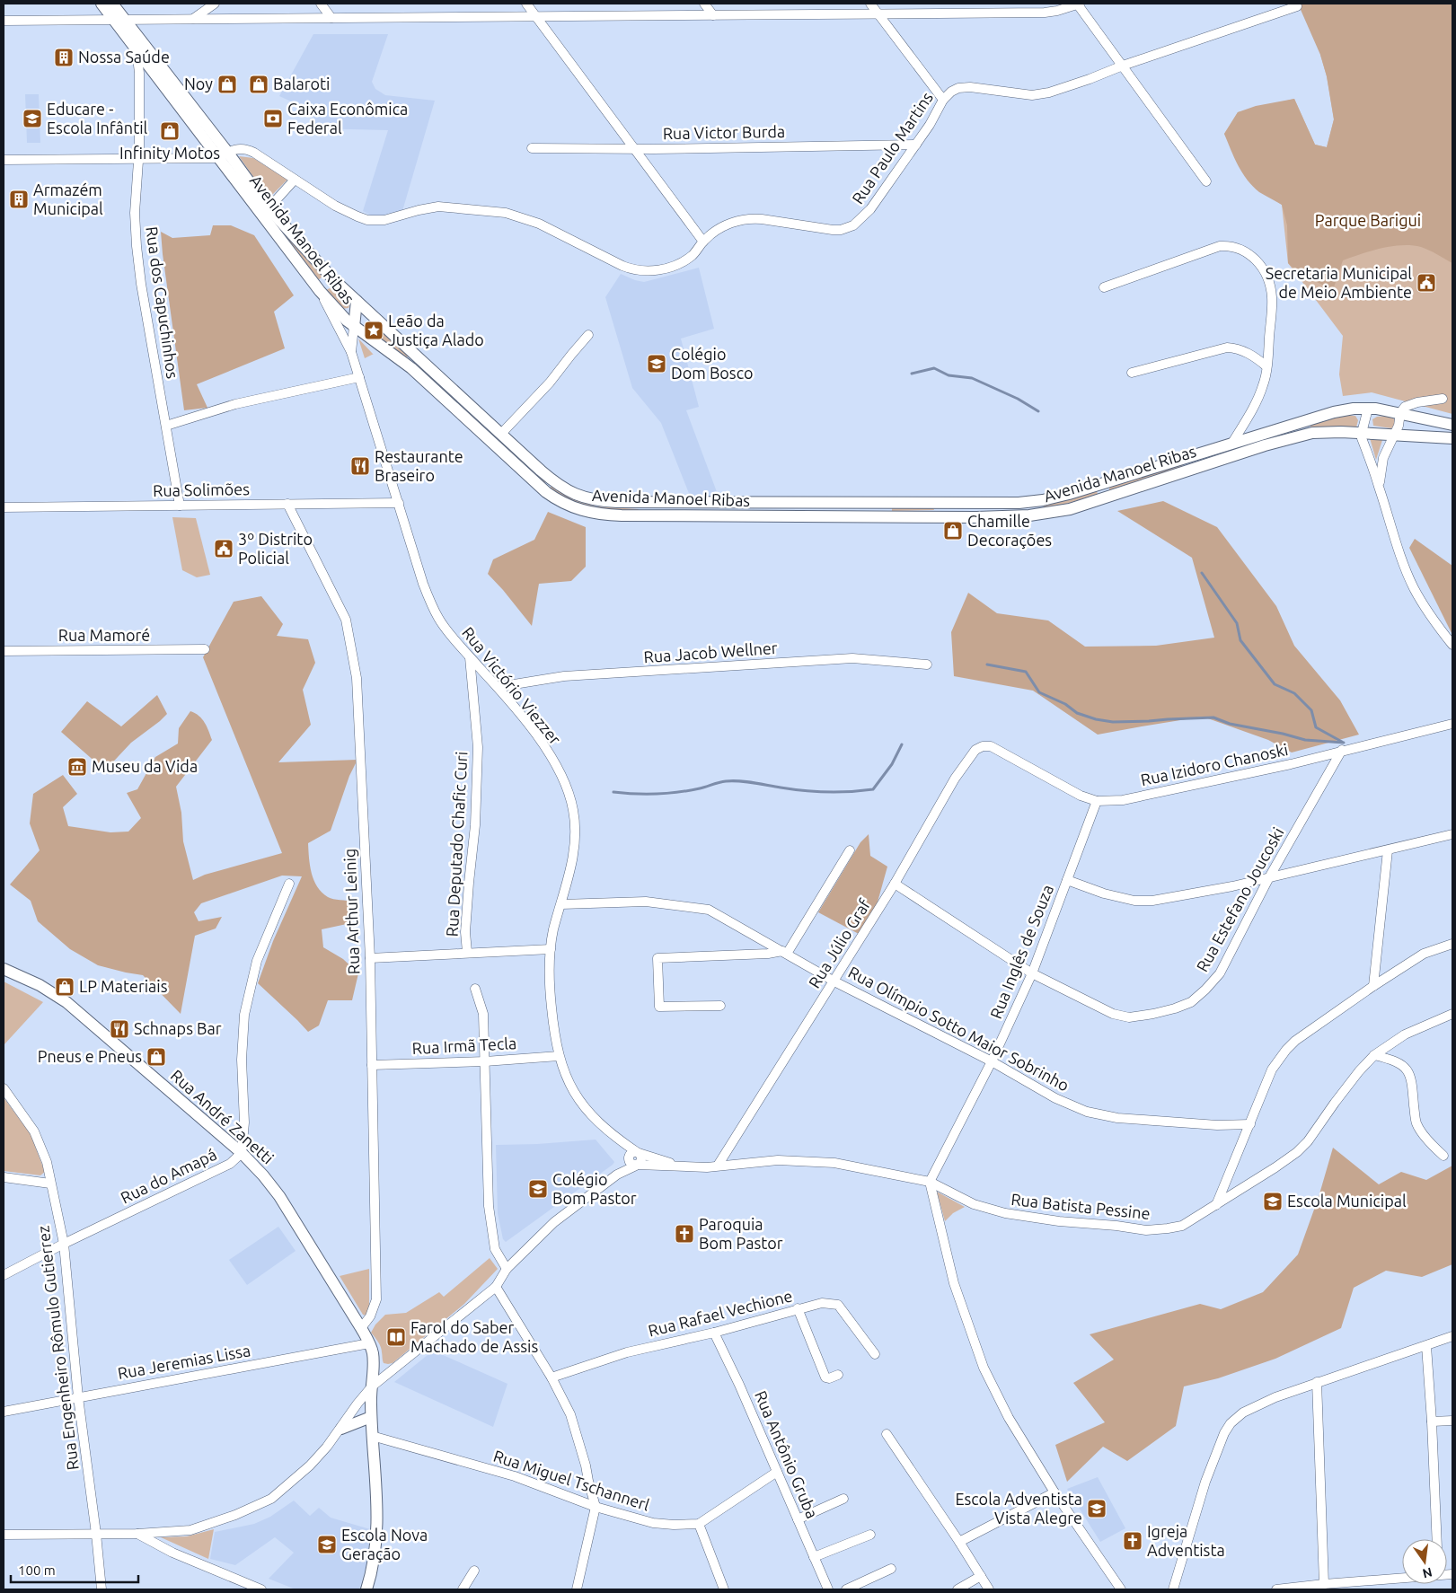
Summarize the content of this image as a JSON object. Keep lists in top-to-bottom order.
{
  "streets": {
    "main road": ["Avenida Manoel Ribas", "Rua André Zanetti"],
    "street": [
      "Rua Victor Burda",
      "Rua Paulo Martins",
      "Rua dos Capuchinhos",
      "Rua Solimões",
      "Rua Mamoré",
      "Rua Jacob Wellner",
      "Rua Victório Viezzer",
      "Rua Izidoro Chanoski",
      "Rua Deputado Chafic Curi",
      "Rua Estefano Joucoski",
      "Rua Arthur Leinig",
      "Rua Júlio Graf",
      "Rua Inglês de Souza",
      "Rua Olímpio Sotto Maior Sobrinho",
      "Rua Irmã Tecla",
      "Rua do Amapá",
      "Rua Batista Pessine",
      "Rua Rafael Vechione",
      "Rua Engenheiro Rômulo Gutierrez",
      "Rua Jeremias Lissa",
      "Rua Antônio Gruba",
      "Rua Miguel Tschannerl"
    ]
  },
  "crossings": [
    ["Rua Victor Burda", "Rua Paulo Martins"],
    ["Rua Paulo Martins", "Avenida Manoel Ribas"],
    ["Rua Paulo Martins", "Rua dos Capuchinhos"],
    ["Avenida Manoel Ribas", "Rua dos Capuchinhos"],
    ["Avenida Manoel Ribas", "Rua Victório Viezzer"],
    ["Rua dos Capuchinhos", "Rua Solimões"],
    ["Rua Solimões", "Rua Victório Viezzer"],
    ["Rua Solimões", "Rua Arthur Leinig"],
    ["Rua Jacob Wellner", "Rua Victório Viezzer"],
    ["Rua Victório Viezzer", "Rua Deputado Chafic Curi"],
    ["Rua Victório Viezzer", "Rua Júlio Graf"],
    ["Rua Victório Viezzer", "Rua Inglês de Souza"],
    ["Rua Victório Viezzer", "Rua Olímpio Sotto Maior Sobrinho"],
    ["Rua Victório Viezzer", "Rua Irmã Tecla"],
    ["Rua Victório Viezzer", "Rua Batista Pessine"],
    ["Rua Izidoro Chanoski", "Rua Estefano Joucoski"],
    ["Rua Izidoro Chanoski", "Rua Júlio Graf"],
    ["Rua Izidoro Chanoski", "Rua Inglês de Souza"],
    ["Rua Estefano Joucoski", "Rua Júlio Graf"],
    ["Rua Estefano Joucoski", "Rua Inglês de Souza"],
    ["Rua Arthur Leinig", "Rua Irmã Tecla"],
    ["Rua Arthur Leinig", "Rua André Zanetti"],
    ["Rua Júlio Graf", "Rua Olímpio Sotto Maior Sobrinho"],
    ["Rua Inglês de Souza", "Rua Olímpio Sotto Maior Sobrinho"],
    ["Rua Inglês de Souza", "Rua Batista Pessine"],
    ["Rua André Zanetti", "Rua do Amapá"],
    ["Rua André Zanetti", "Rua Jeremias Lissa"],
    ["Rua do Amapá", "Rua Engenheiro Rômulo Gutierrez"],
    ["Rua Rafael Vechione", "Rua Antônio Gruba"],
    ["Rua Engenheiro Rômulo Gutierrez", "Rua Jeremias Lissa"],
    ["Rua Antônio Gruba", "Rua Miguel Tschannerl"]
  ],
  "parks": ["Parque Barigui"],
  "places": {
    "building": ["Nossa Saúde", "Armazém Municipal"],
    "shop": [
      "Noy",
      "Balaroti",
      "Infinity Motos",
      "Chamille Decorações",
      "LP Materiais",
      "Pneus e Pneus"
    ],
    "school or university": [
      "Educare - Escola Infântil",
      "Colégio Dom Bosco",
      "Colégio Bom Pastor",
      "Escola Municipal",
      "Escola Adventista Vista Alegre",
      "Escola Nova Geração"
    ],
    "bank": ["Caixa Econômica Federal"],
    "public building": ["Secretaria Municipal de Meio Ambiente", "3º Distrito Policial"],
    "place": ["Leão da Justiça Alado"],
    "restaurant": ["Restaurante Braseiro", "Schnaps Bar"],
    "museum": ["Museu da Vida"],
    "church": ["Paroquia Bom Pastor", "Igreja Adventista"],
    "library": ["Farol do Saber Machado de Assis"]
  },
  "scale_bar": "100 m",
  "north": "bottom"
}
